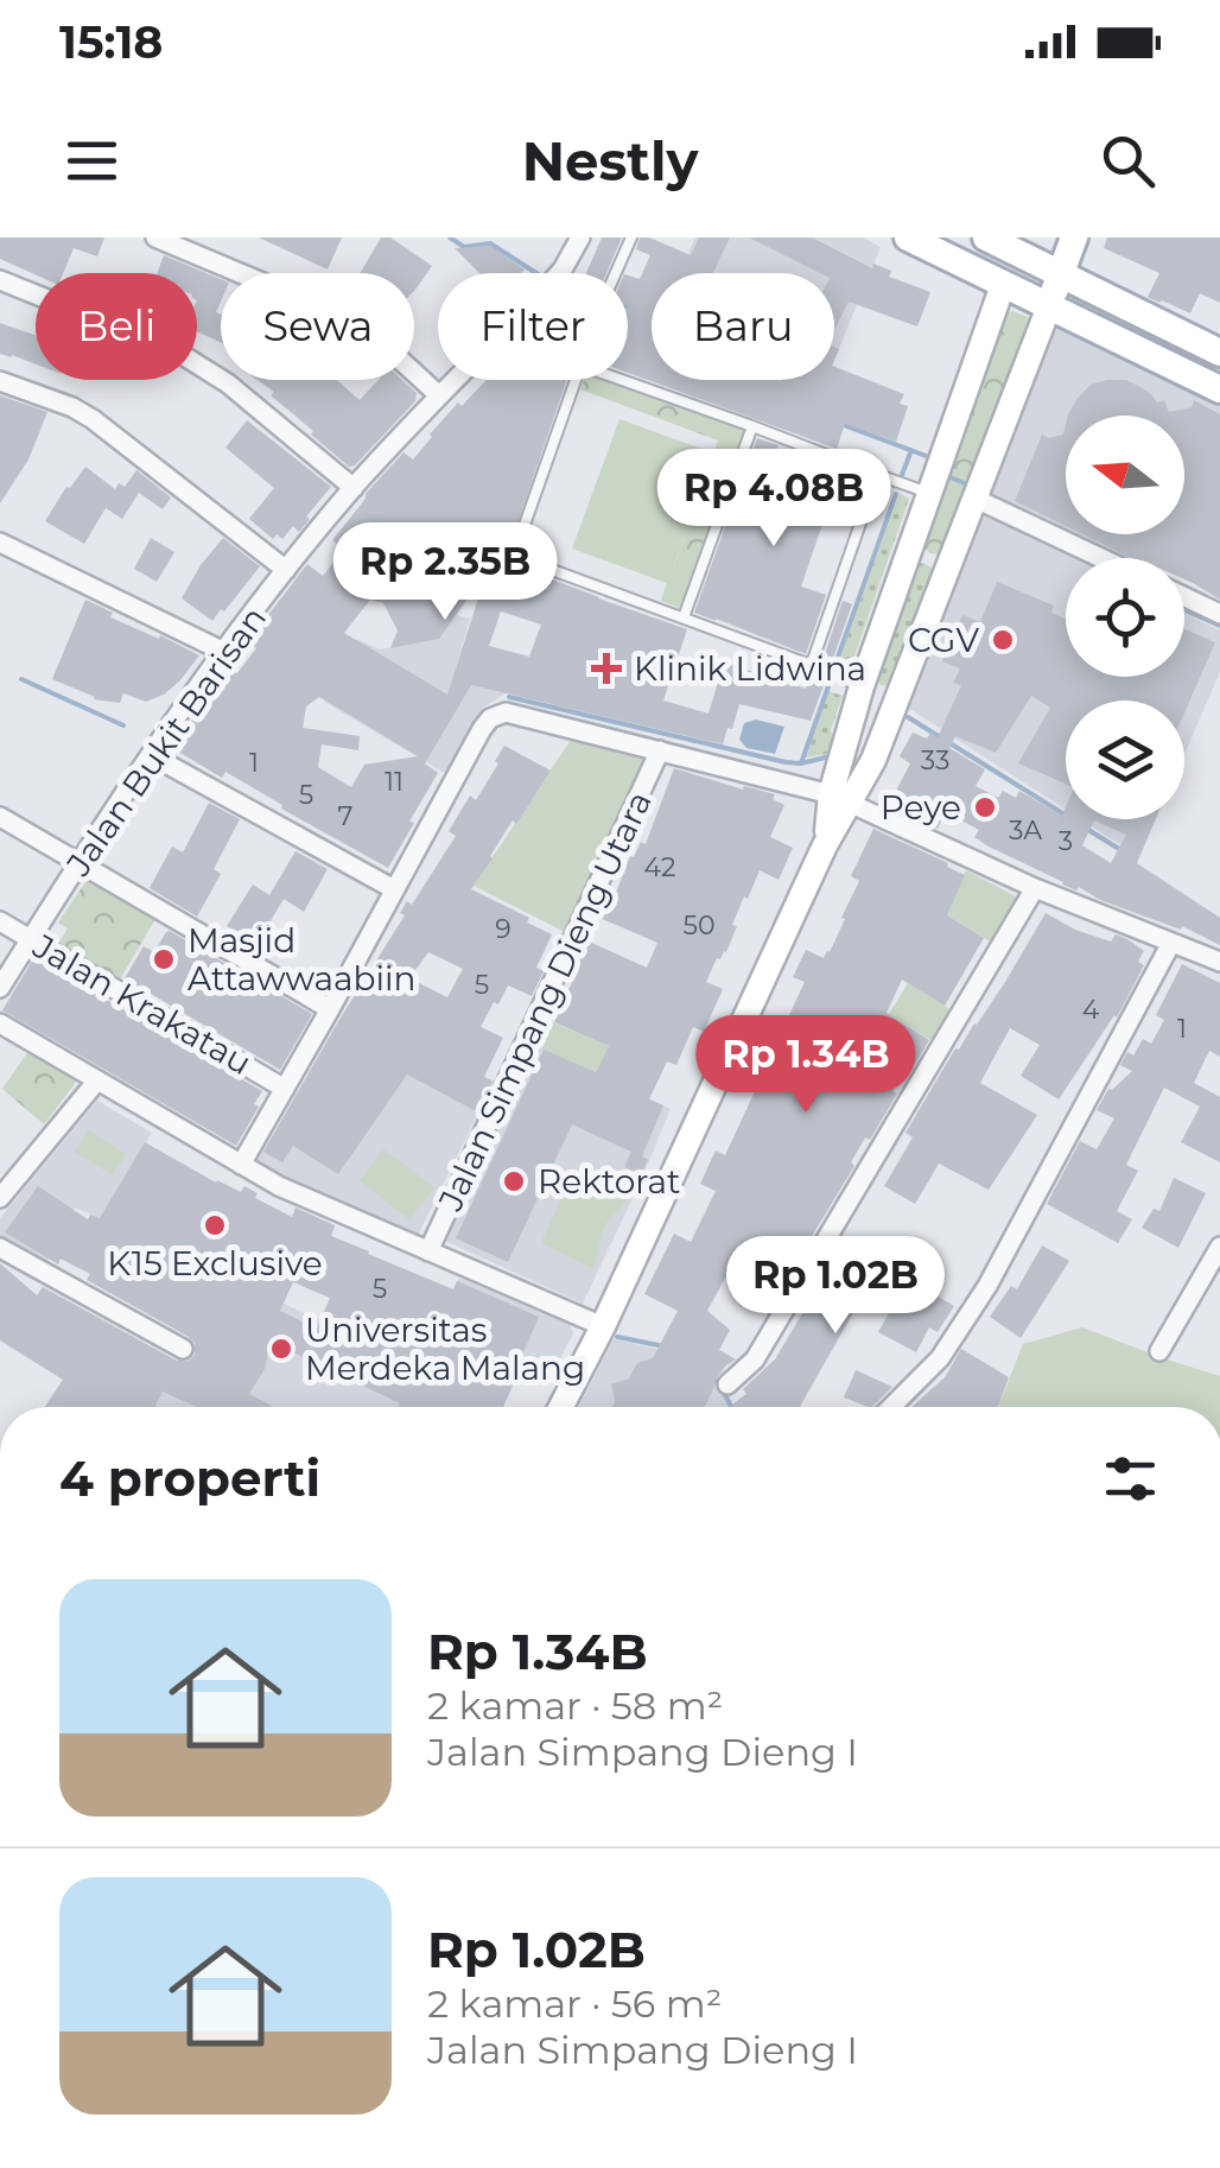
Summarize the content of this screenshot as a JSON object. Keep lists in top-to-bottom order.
{
  "streets": {
    "street": ["Jalan Bukit Barisan", "Jalan Simpang Dieng Utara", "Jalan Krakatau"]
  },
  "crossings": [
    ["Jalan Bukit Barisan", "Jalan Krakatau"]
  ],
  "places": {
    "other": [
      "CGV",
      "Peye",
      "Masjid Attawwaabiin",
      "Rektorat",
      "K15 Exclusive",
      "Universitas Merdeka Malang"
    ],
    "health": ["Klinik Lidwina"]
  },
  "house_numbers": [
    "33",
    "1",
    "11",
    "5",
    "7",
    "3A",
    "3",
    "42",
    "50",
    "9",
    "5",
    "4",
    "1",
    "5"
  ],
  "north": "left",
  "page": {
    "status": "15:18",
    "header": "Nestly",
    "chip": [
      "Beli",
      "Sewa",
      "Filter",
      "Baru"
    ],
    "price": [
      "Rp 4.08B",
      "Rp 2.35B",
      "Rp 1.34B",
      "Rp 1.02B"
    ],
    "heading": "4 properti",
    "list": [
      {
        "name": "Rp 1.34B",
        "note": "2 kamar · 58 m² · Jalan Simpang Dieng I"
      },
      {
        "name": "Rp 1.02B",
        "note": "2 kamar · 56 m² · Jalan Simpang Dieng I"
      }
    ]
  }
}
